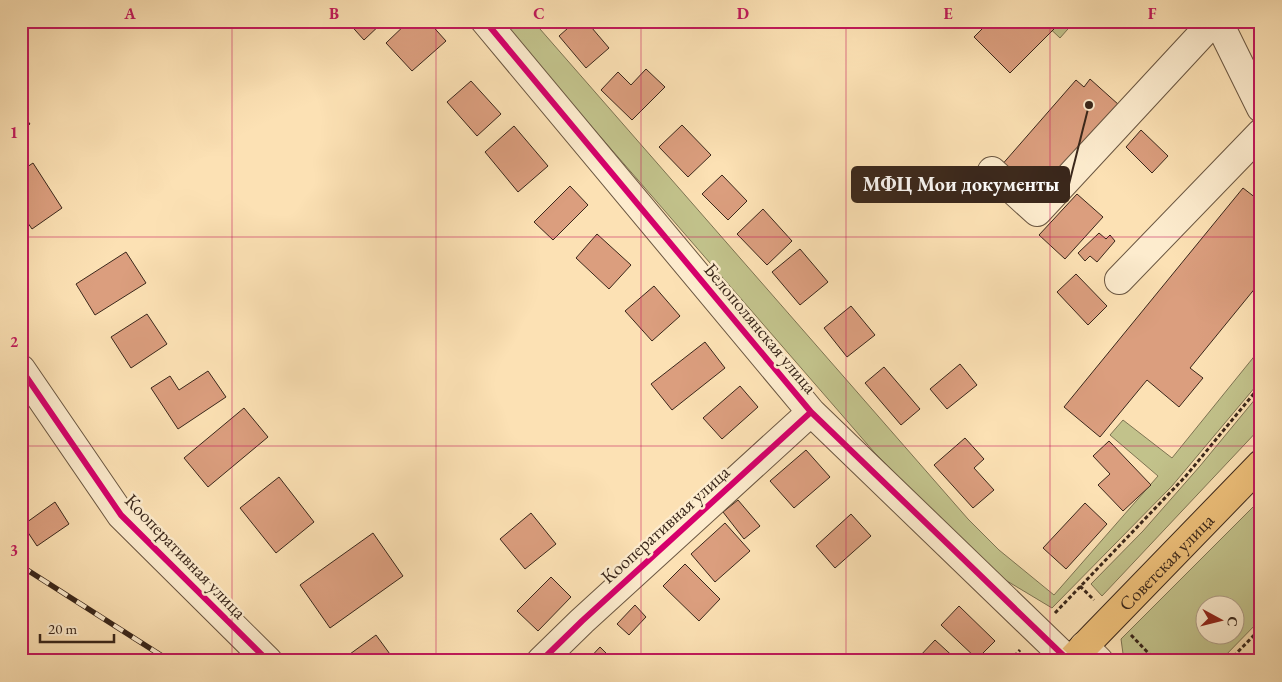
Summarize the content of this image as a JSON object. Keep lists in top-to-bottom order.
{
  "streets": {
    "main road": ["Советская улица"],
    "street": ["Белополянская улица", "Кооперативная улица"]
  },
  "crossings": [
    ["Белополянская улица", "Кооперативная улица"],
    ["Белополянская улица", "Советская улица"]
  ],
  "places": ["МФЦ Мои документы"],
  "scale_bar": "20 m",
  "north": "right",
  "grid": {
    "columns": [
      "A",
      "B",
      "C",
      "D",
      "E",
      "F"
    ],
    "rows": ["1", "2", "3"]
  }
}
